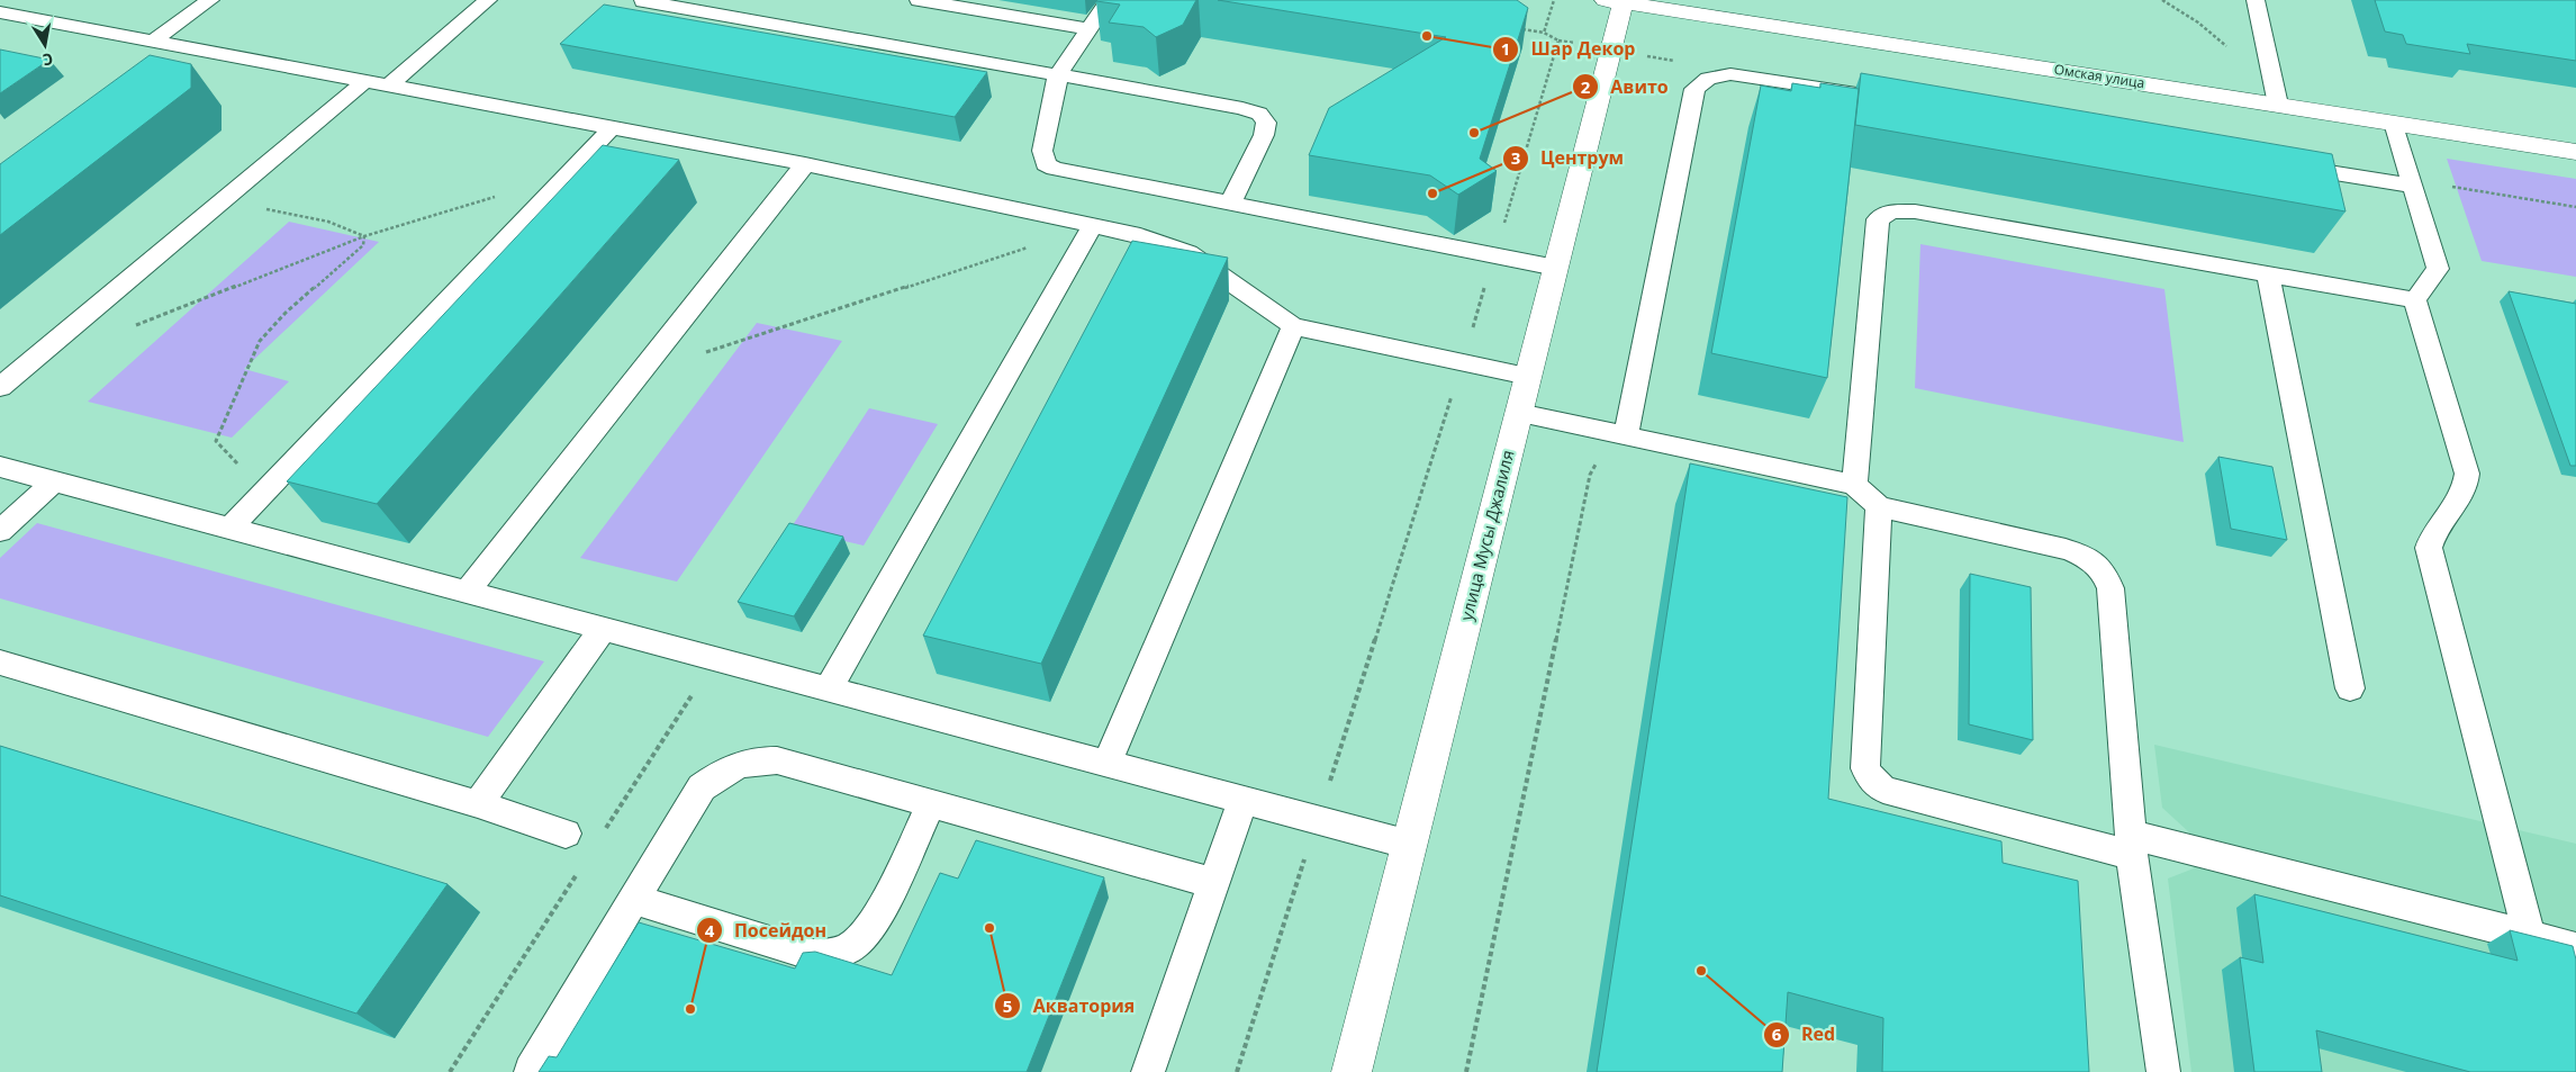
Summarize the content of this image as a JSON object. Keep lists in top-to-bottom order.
{
  "streets": {
    "street": ["Омская улица", "улица Мусы Джалиля"]
  },
  "crossings": [
    ["Омская улица", "улица Мусы Джалиля"]
  ],
  "places": [
    "Шар Декор",
    "Авито",
    "Центрум",
    "Акватория",
    "Red",
    "Посейдон"
  ],
  "north": "bottom"
}
